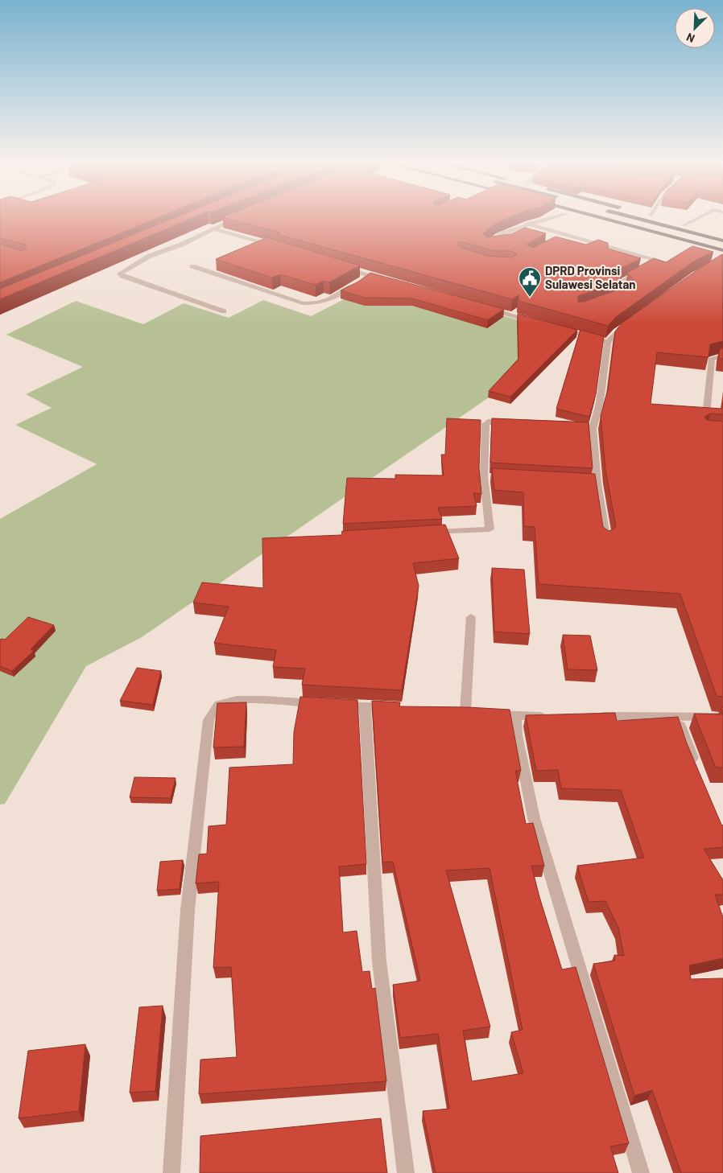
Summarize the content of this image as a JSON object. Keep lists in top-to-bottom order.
{
  "places": {
    "public building": ["DPRD Provinsi Sulawesi Selatan"]
  },
  "north": "bottom left"
}
